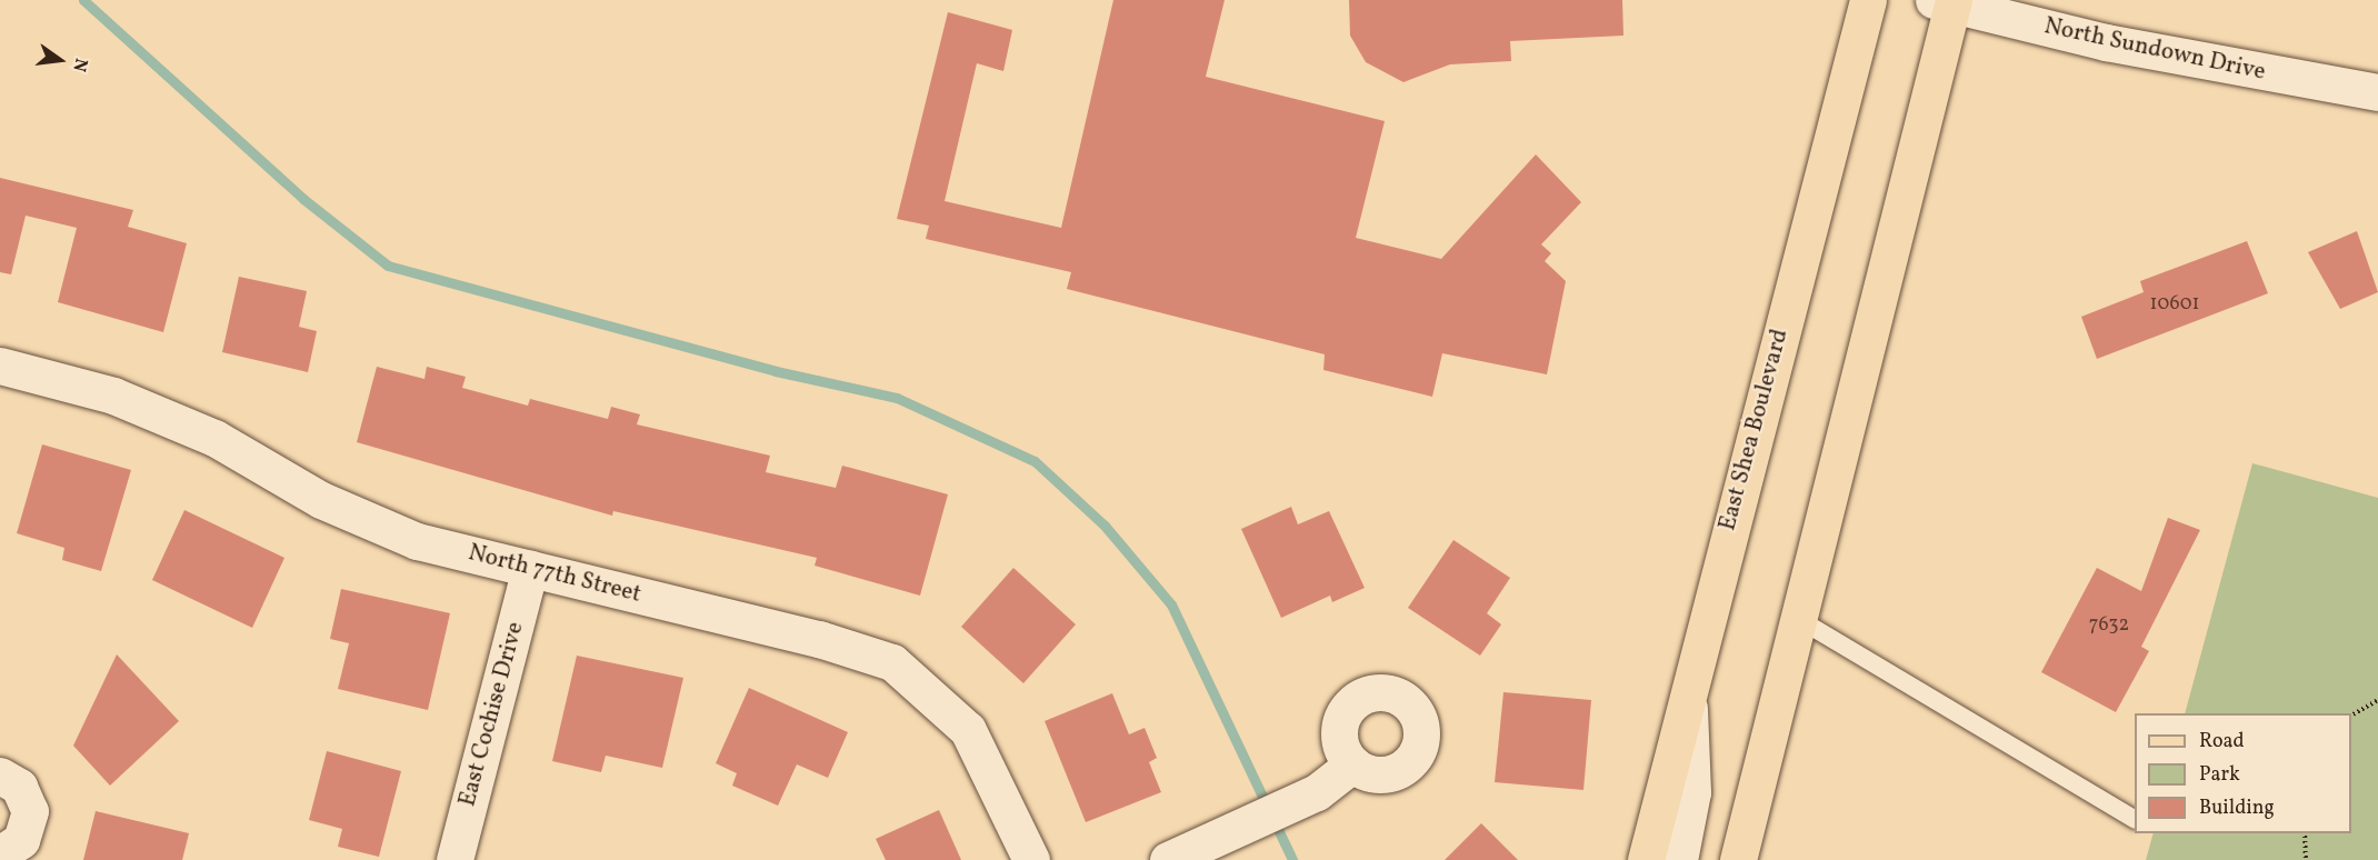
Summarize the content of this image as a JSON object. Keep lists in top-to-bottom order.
{
  "streets": {
    "main road": ["East Shea Boulevard"],
    "street": ["North Sundown Drive", "North 77th Street", "East Cochise Drive"]
  },
  "crossings": [
    ["North 77th Street", "East Cochise Drive"]
  ],
  "house_numbers": ["10601", "7632"],
  "legend": ["Road", "Park", "Building"],
  "north": "right"
}
